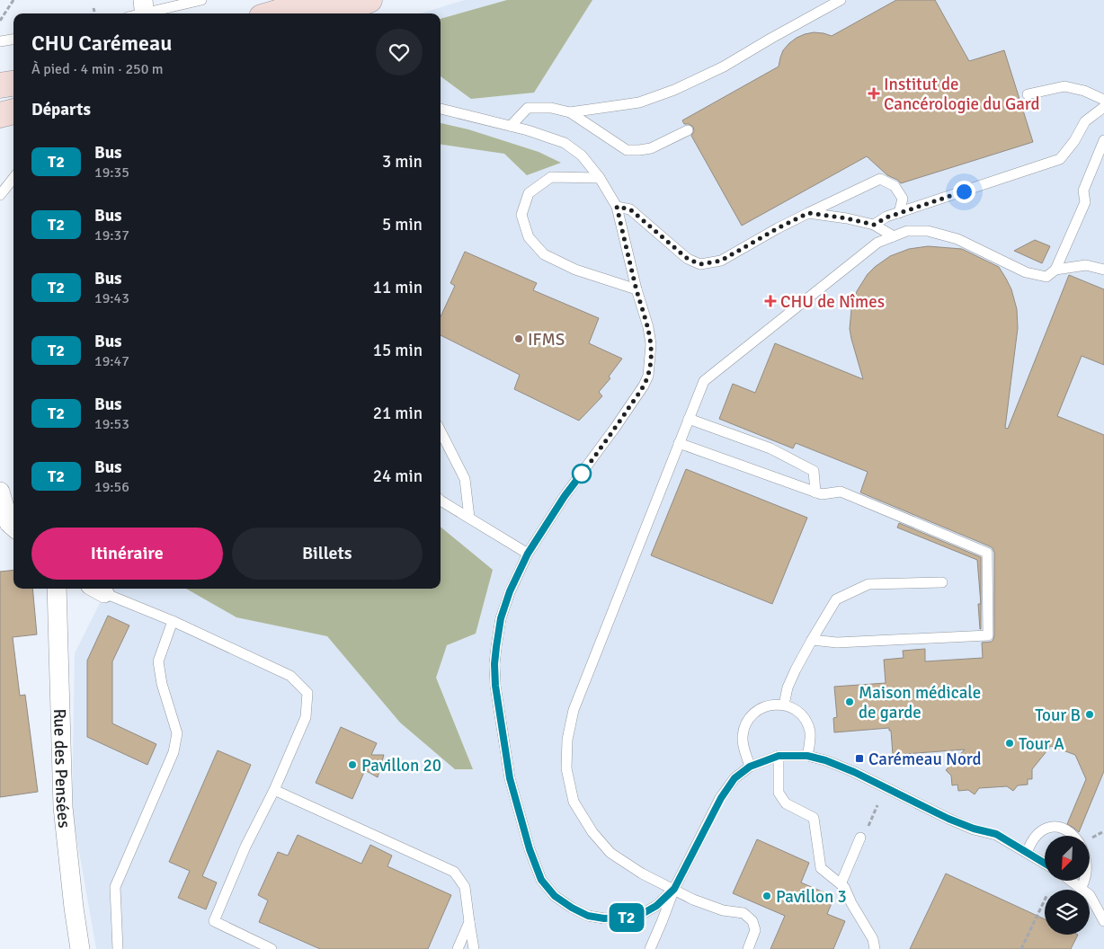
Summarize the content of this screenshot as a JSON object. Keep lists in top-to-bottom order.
{
  "streets": {
    "street": ["Rue des Pensées"]
  },
  "places": {
    "health": ["Institut de Cancérologie du Gard", "CHU de Nîmes"],
    "other": [
      "IFMS",
      "Maison médicale de garde",
      "Tour B",
      "Tour A",
      "Pavillon 20",
      "Pavillon 3"
    ],
    "transit": ["Carémeau Nord"]
  },
  "lines": ["bus line T2"],
  "north": "bottom left",
  "page": {
    "on_map": "T2",
    "heading": [
      ["CHU Carémeau", "À pied · 4 min · 250 m"],
      "Départs"
    ],
    "list": [
      {
        "mark": "T2",
        "name": "Bus",
        "note": "19:35",
        "value": "3 min"
      },
      {
        "mark": "T2",
        "name": "Bus",
        "note": "19:37",
        "value": "5 min"
      },
      {
        "mark": "T2",
        "name": "Bus",
        "note": "19:43",
        "value": "11 min"
      },
      {
        "mark": "T2",
        "name": "Bus",
        "note": "19:47",
        "value": "15 min"
      },
      {
        "mark": "T2",
        "name": "Bus",
        "note": "19:53",
        "value": "21 min"
      },
      {
        "mark": "T2",
        "name": "Bus",
        "note": "19:56",
        "value": "24 min"
      }
    ],
    "buttons": ["Itinéraire", "Billets"]
  }
}
